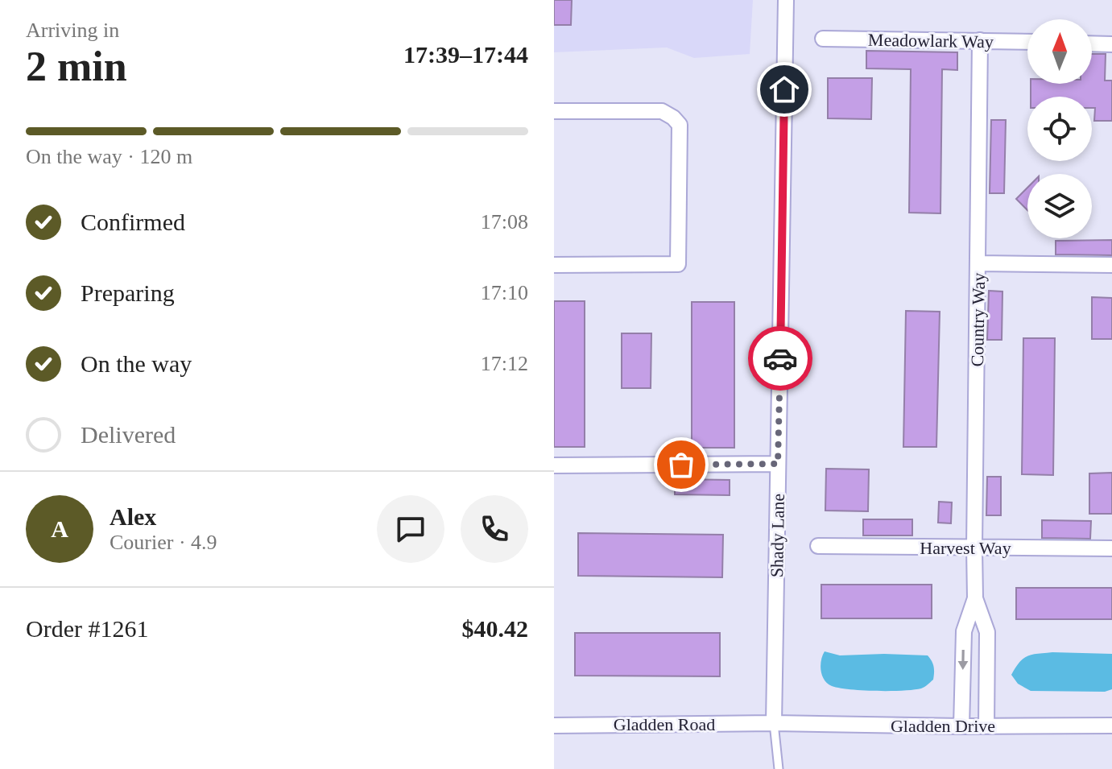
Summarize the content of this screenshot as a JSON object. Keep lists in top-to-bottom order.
{
  "streets": {
    "street": [
      "Meadowlark Way",
      "Country Way",
      "Shady Lane",
      "Harvest Way",
      "Gladden Road",
      "Gladden Drive"
    ]
  },
  "crossings": [
    ["Meadowlark Way", "Country Way"],
    ["Country Way", "Harvest Way"],
    ["Shady Lane", "Gladden Road"],
    ["Shady Lane", "Gladden Drive"],
    ["Gladden Road", "Gladden Drive"]
  ],
  "north": "top",
  "page": {
    "heading": ["2 min", "Arriving in", "17:39–17:44"],
    "panel": [
      "Alex",
      "Courier · 4.9",
      "Order #1261",
      "$40.42"
    ],
    "bar": "On the way · 120 m",
    "list": [
      ["Confirmed", "17:08"],
      ["Preparing", "17:10"],
      ["On the way", "17:12"],
      "Delivered"
    ],
    "round": "A"
  }
}
